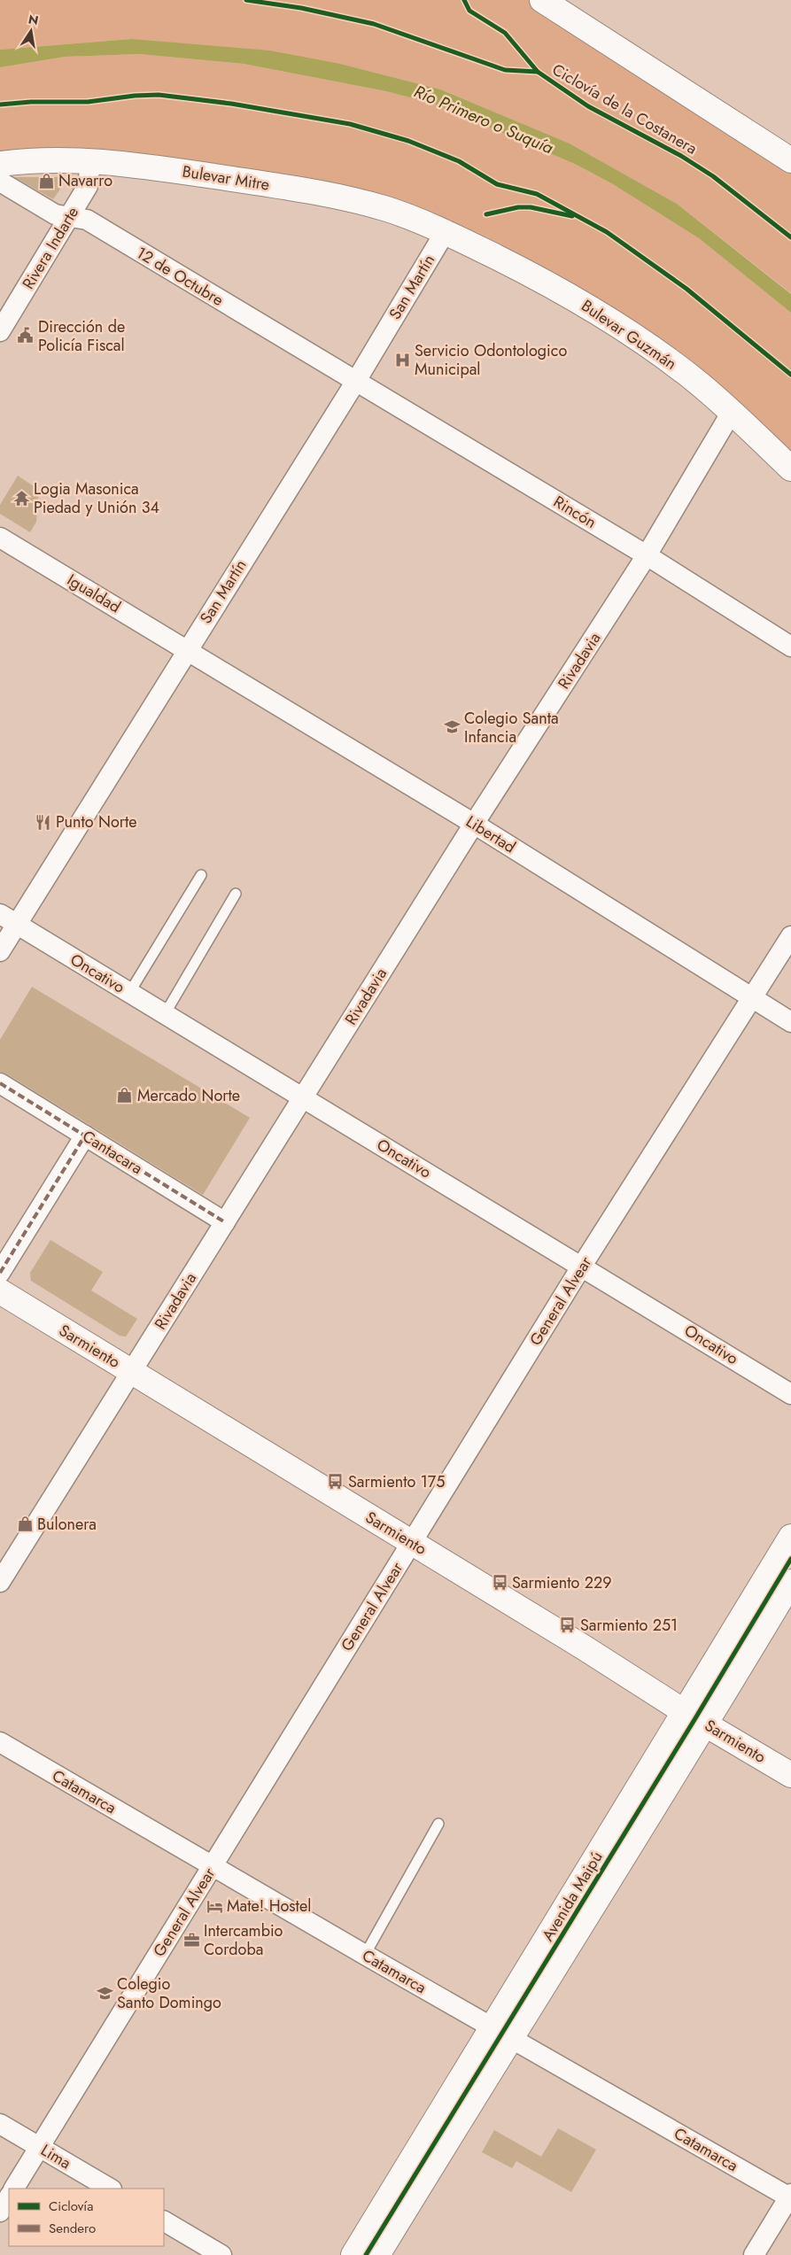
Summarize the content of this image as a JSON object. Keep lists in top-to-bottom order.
{
  "streets": {
    "main road": [
      "Bulevar Mitre",
      "Bulevar Guzmán",
      "Sarmiento",
      "Avenida Maipú"
    ],
    "street": [
      "Rivera Indarte",
      "12 de Octubre",
      "San Martín",
      "Rincón",
      "Igualdad",
      "Rivadavia",
      "Libertad",
      "Oncativo",
      "Cantacara",
      "General Alvear",
      "Catamarca",
      "Lima"
    ],
    "cycle path": ["Ciclovía de la Costanera"]
  },
  "crossings": [
    ["Bulevar Mitre", "Rivera Indarte"],
    ["Bulevar Mitre", "San Martín"],
    ["Bulevar Mitre", "Bulevar Guzmán"],
    ["Rivera Indarte", "12 de Octubre"],
    ["12 de Octubre", "San Martín"],
    ["12 de Octubre", "Rincón"],
    ["San Martín", "Bulevar Guzmán"],
    ["San Martín", "Rincón"],
    ["San Martín", "Igualdad"],
    ["San Martín", "Libertad"],
    ["San Martín", "Oncativo"],
    ["Bulevar Guzmán", "Rivadavia"],
    ["Rincón", "Rivadavia"],
    ["Igualdad", "Libertad"],
    ["Rivadavia", "Libertad"],
    ["Rivadavia", "Oncativo"],
    ["Rivadavia", "Cantacara"],
    ["Rivadavia", "Sarmiento"],
    ["Libertad", "General Alvear"],
    ["Oncativo", "General Alvear"],
    ["General Alvear", "Sarmiento"],
    ["General Alvear", "Catamarca"],
    ["General Alvear", "Lima"],
    ["Sarmiento", "Avenida Maipú"],
    ["Catamarca", "Avenida Maipú"]
  ],
  "water": ["Río Primero o Suquía"],
  "places": {
    "shop": ["Navarro", "Mercado Norte", "Bulonera"],
    "public building": ["Dirección de Policía Fiscal"],
    "hospital": ["Servicio Odontologico Municipal"],
    "temple": ["Logia Masonica Piedad y Unión 34"],
    "school or university": ["Colegio Santa Infancia", "Colegio Santo Domingo"],
    "restaurant": ["Punto Norte"],
    "bus stop": ["Sarmiento 175", "Sarmiento 229", "Sarmiento 251"],
    "hotel": ["Mate! Hostel"],
    "office": ["Intercambio Cordoba"]
  },
  "legend": ["Ciclovía", "Sendero"],
  "north": "top"
}
